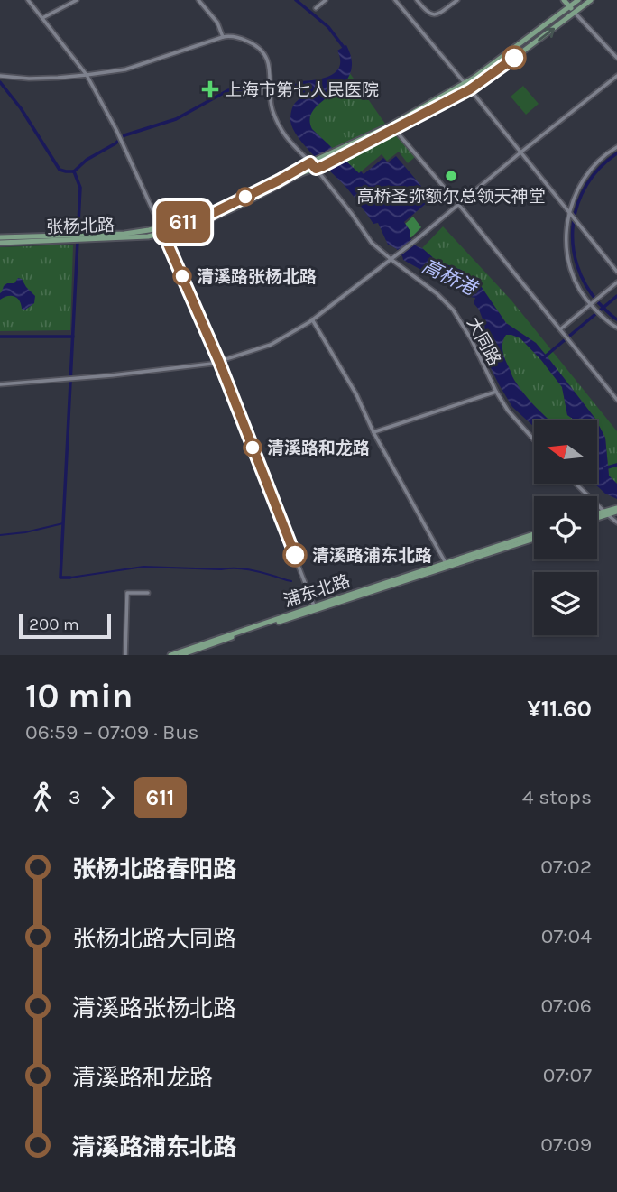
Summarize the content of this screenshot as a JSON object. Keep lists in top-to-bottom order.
{
  "streets": {
    "main road": ["张杨北路", "浦东北路"],
    "street": ["大同路"]
  },
  "crossings": [
    ["张杨北路", "大同路"]
  ],
  "water": ["高桥港"],
  "places": {
    "health": ["上海市第七人民医院"],
    "other": [
      "高桥圣弥额尔总领天神堂",
      "清溪路张杨北路",
      "清溪路和龙路",
      "清溪路浦东北路"
    ]
  },
  "lines": ["bus line 611"],
  "scale_bar": "200 m",
  "north": "left",
  "page": {
    "on_map": "611",
    "scale": "200 m",
    "heading": ["10 min", "06:59 – 07:09 · Bus", "¥11.60"],
    "legs": ["3", "611", "4 stops"],
    "list": [
      {
        "name": "张杨北路春阳路",
        "value": "07:02"
      },
      {
        "name": "张杨北路大同路",
        "value": "07:04"
      },
      {
        "name": "清溪路张杨北路",
        "value": "07:06"
      },
      {
        "name": "清溪路和龙路",
        "value": "07:07"
      },
      {
        "name": "清溪路浦东北路",
        "value": "07:09"
      }
    ]
  }
}
